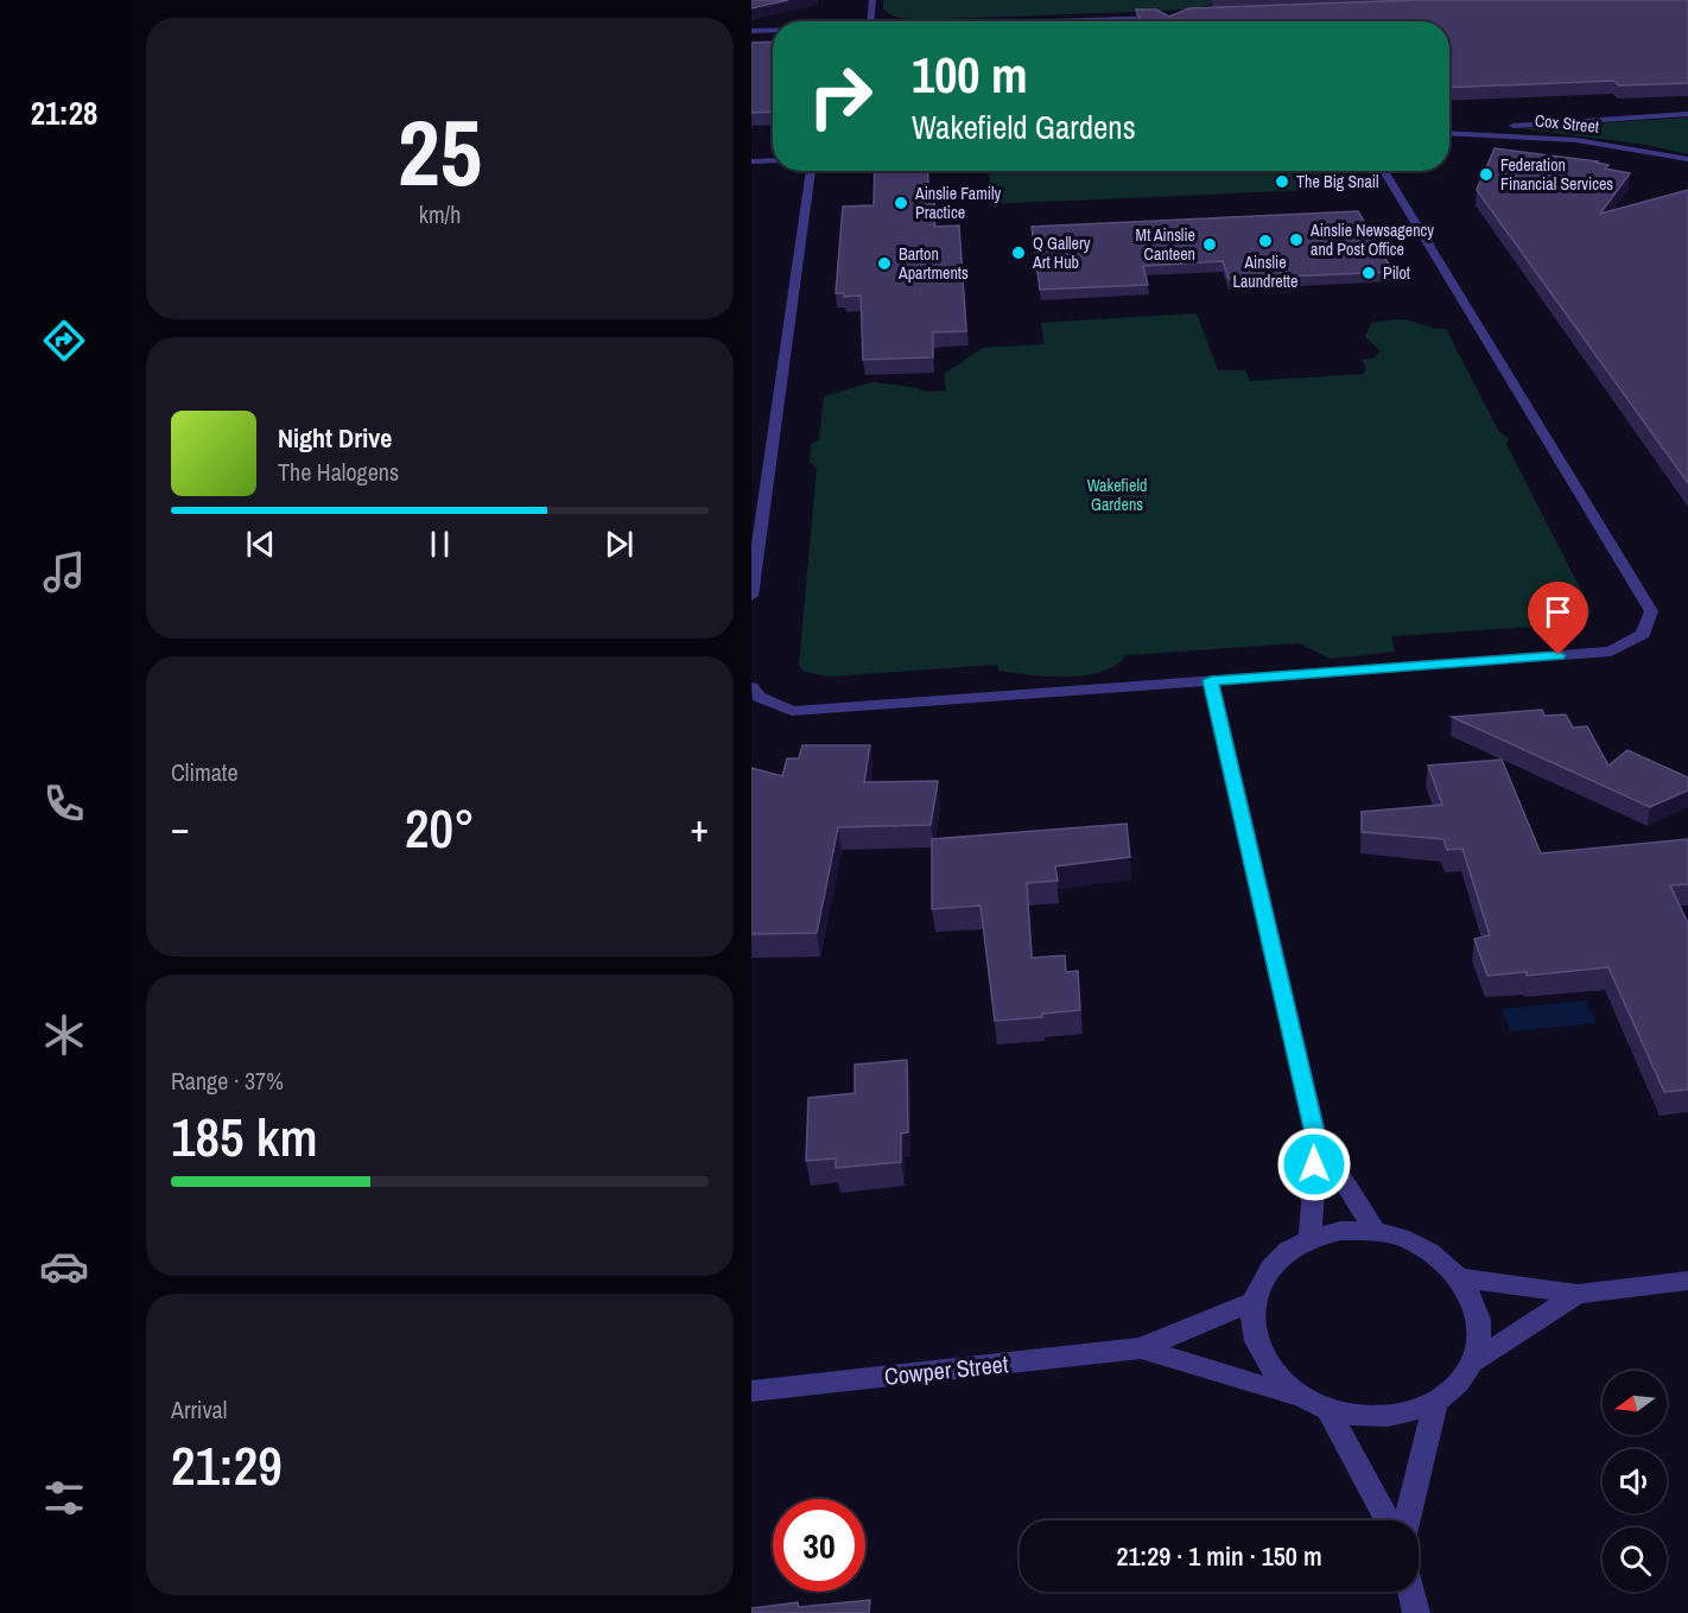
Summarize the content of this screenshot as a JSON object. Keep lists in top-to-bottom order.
{
  "streets": {
    "street": ["Cox Street", "Cowper Street"]
  },
  "parks": ["Wakefield Gardens"],
  "places": [
    "Federation Financial Services",
    "The Big Snail",
    "Ainslie Family Practice",
    "Ainslie Newsagency and Post Office",
    "Ainslie Laundrette",
    "Mt Ainslie Canteen",
    "Q Gallery Art Hub",
    "Barton Apartments",
    "Pilot"
  ],
  "north": "left",
  "page": {
    "tabs": "21:28",
    "tile": [
      ["25", "km/h"],
      "Climate",
      ["Range · 37%", "185 km"],
      ["Arrival", "21:29"]
    ],
    "turn": ["100 m", "Wakefield Gardens"],
    "song": ["Night Drive", "The Halogens"],
    "heat": ["−", "20°", "+"],
    "limit": "30",
    "trip": "21:29 · 1 min · 150 m"
  }
}
